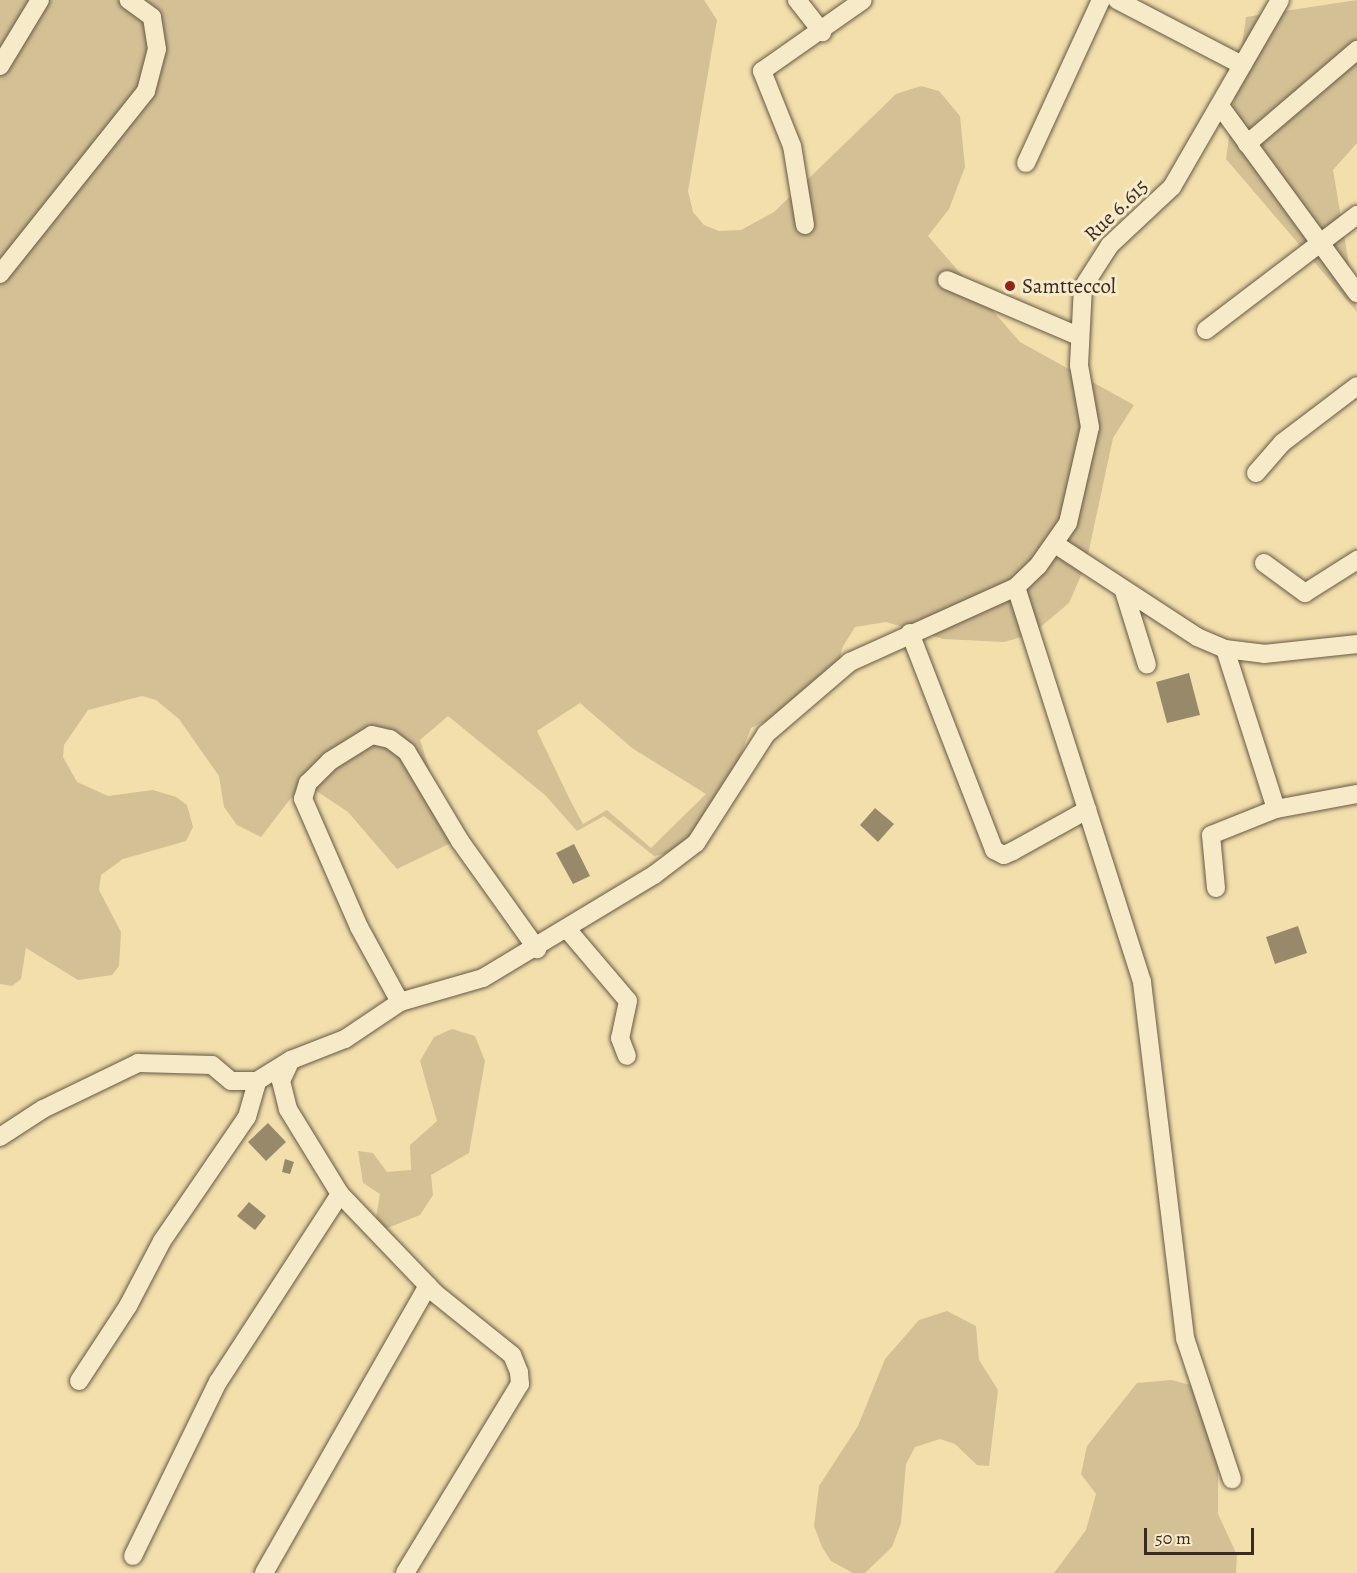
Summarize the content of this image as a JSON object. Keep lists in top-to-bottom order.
{
  "streets": {
    "street": ["Rue 6.615"]
  },
  "places": ["Samtteccol"],
  "scale_bar": "50 m"
}
